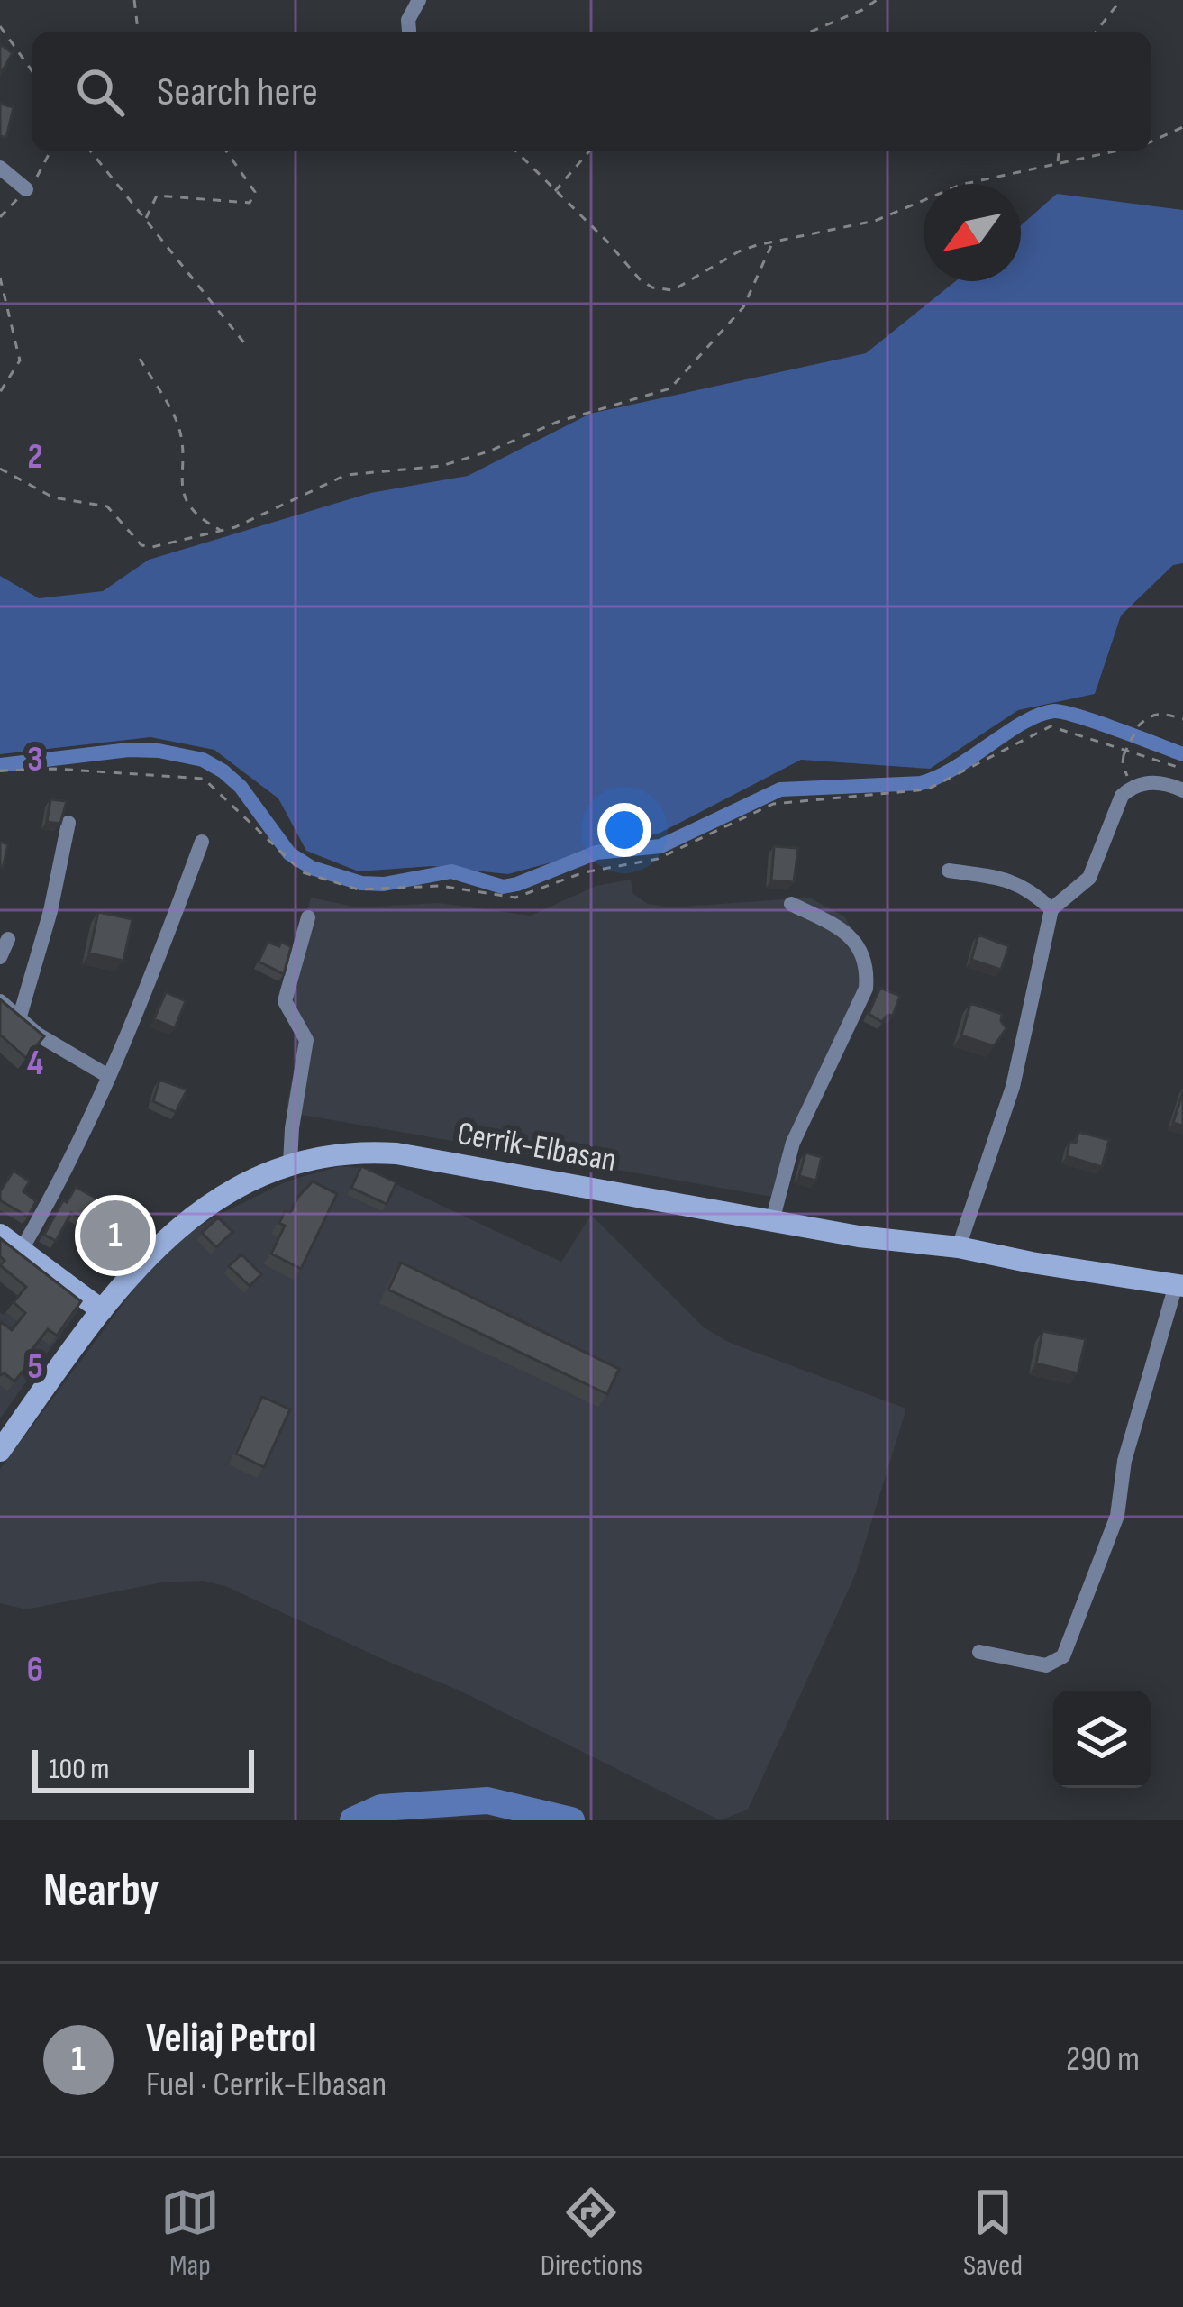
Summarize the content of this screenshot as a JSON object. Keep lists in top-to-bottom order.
{
  "streets": {
    "main road": ["Cerrik-Elbasan"]
  },
  "scale_bar": "100 m",
  "north": "bottom left",
  "page": {
    "search": "Search here",
    "pins": "1",
    "scale": "100 m",
    "heading": "Nearby",
    "list": [
      {
        "mark": "1",
        "name": "Veliaj Petrol",
        "note": "Fuel · Cerrik-Elbasan",
        "value": "290 m"
      }
    ],
    "nav": ["Map", "Directions", "Saved"]
  },
  "grid": {
    "rows": [
      "2",
      "3",
      "4",
      "5",
      "6"
    ]
  }
}
